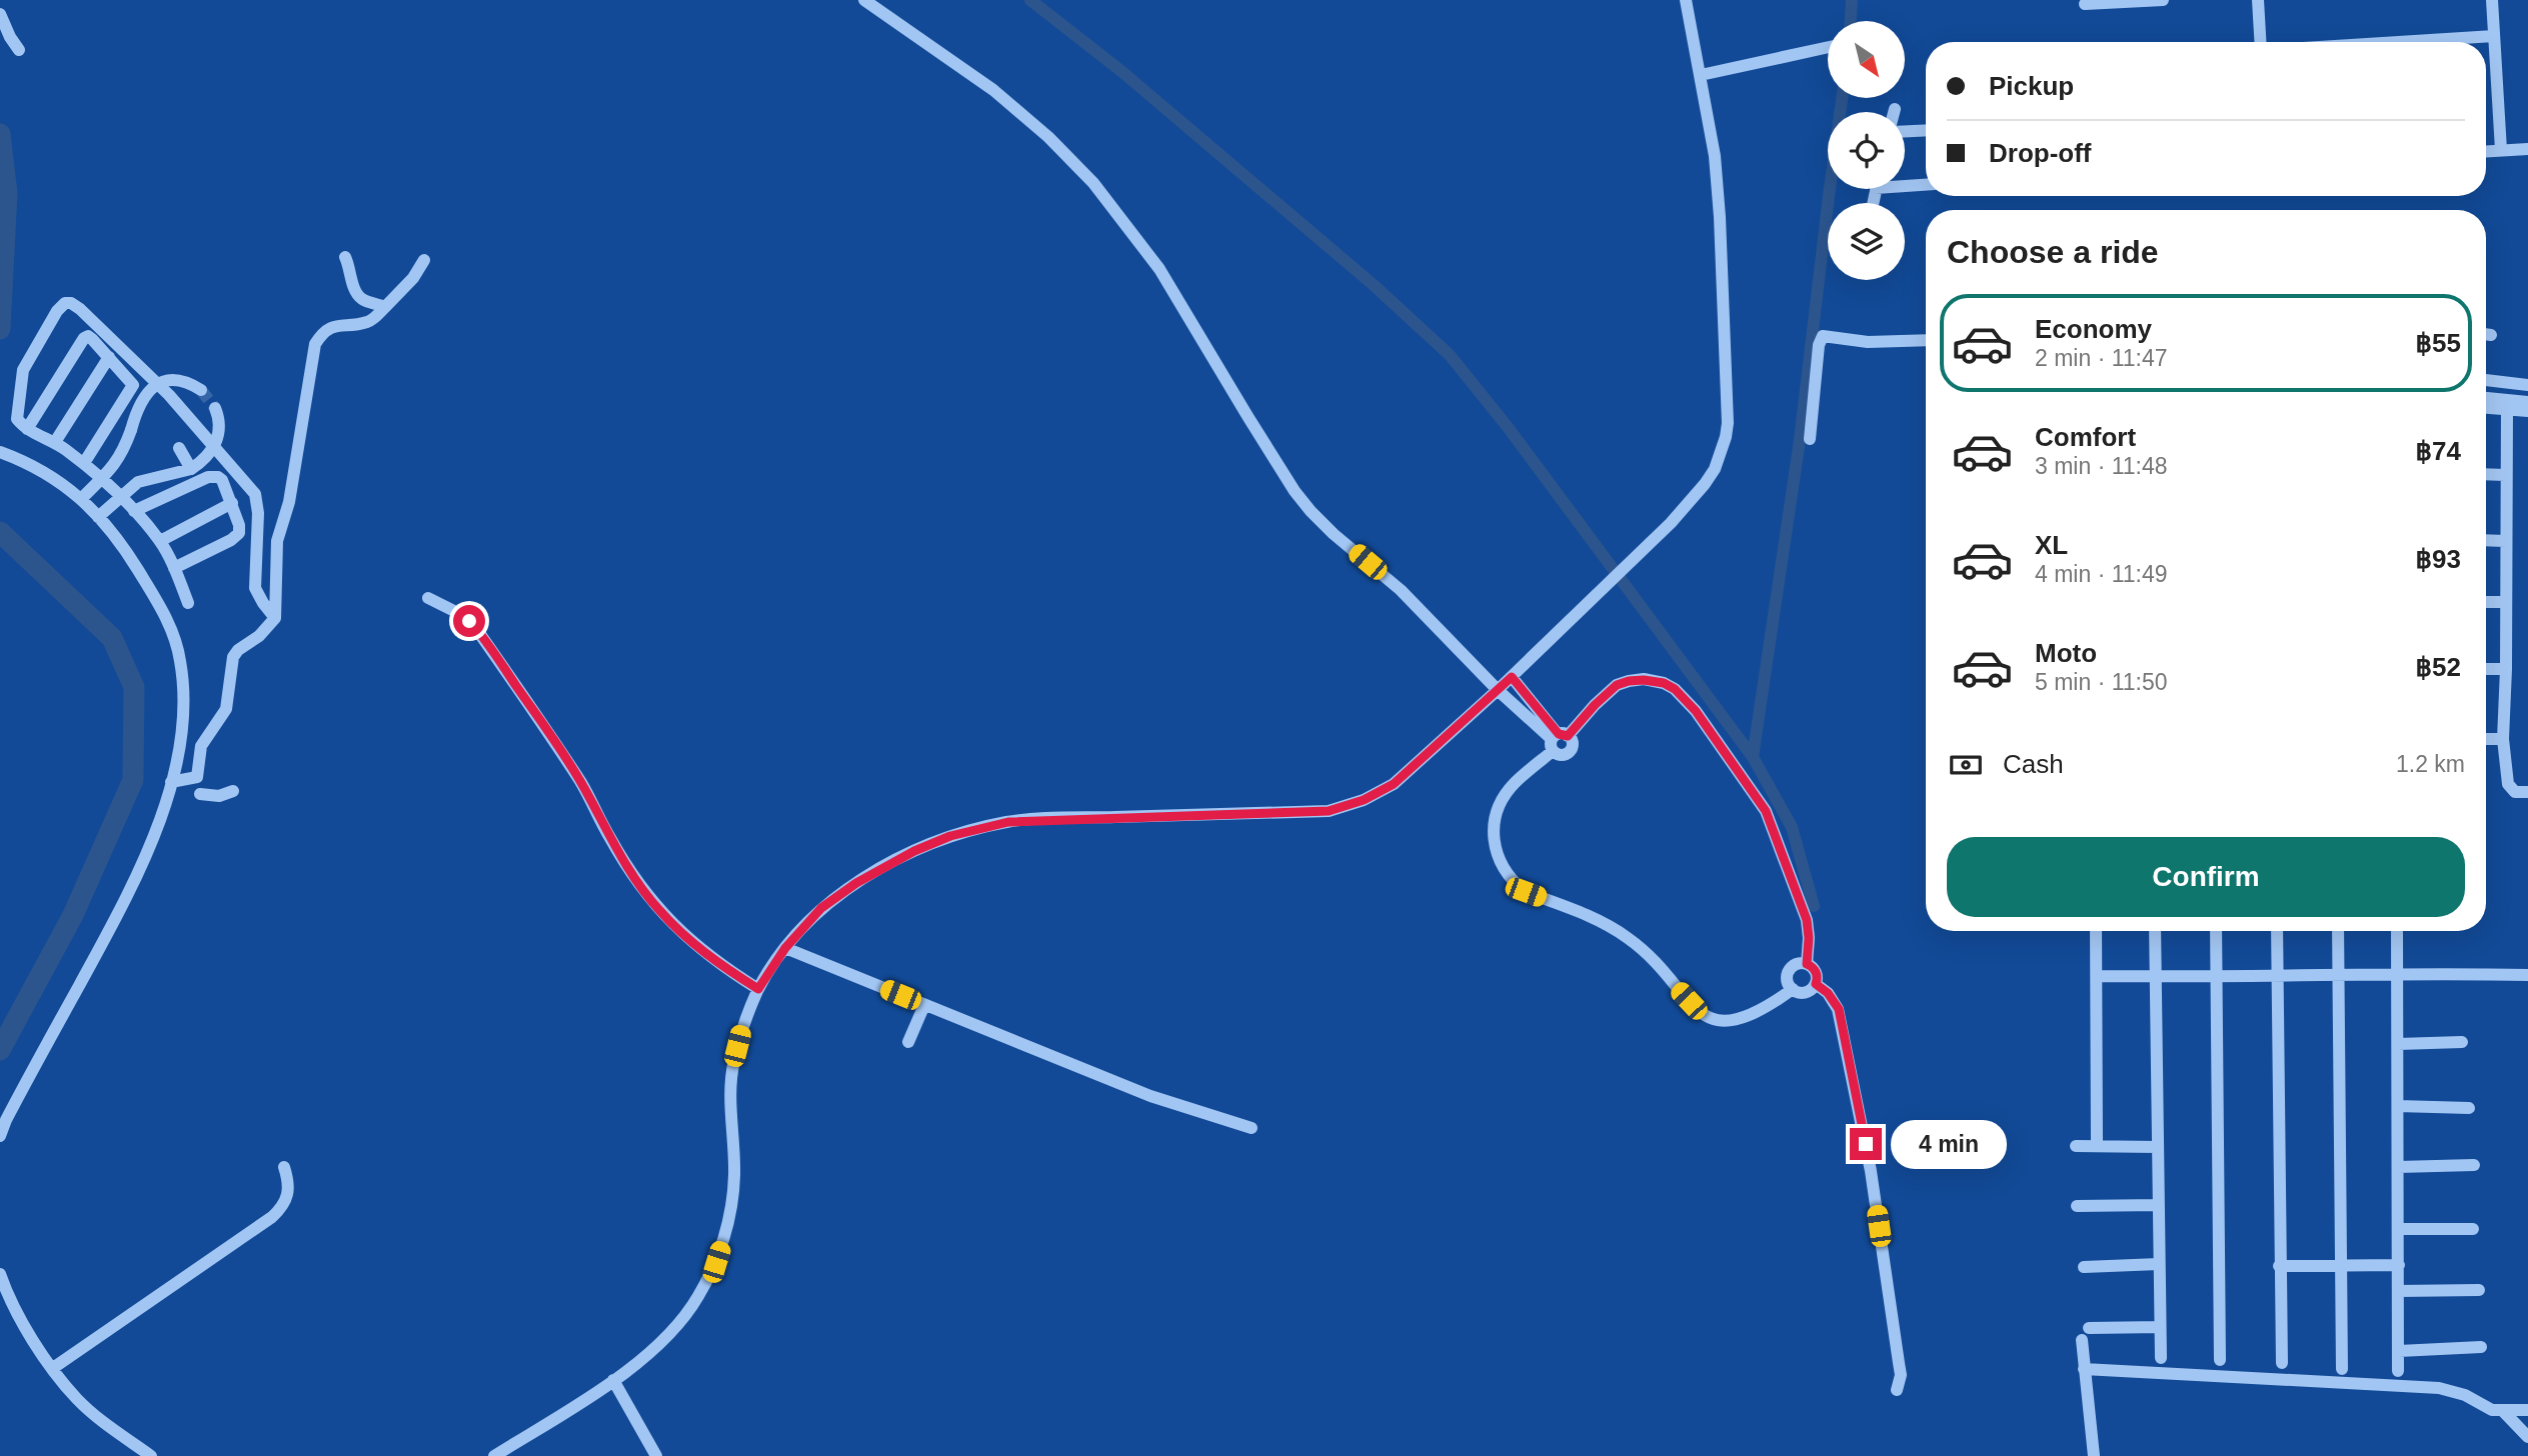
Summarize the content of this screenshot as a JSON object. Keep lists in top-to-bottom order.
{
  "north": "bottom right",
  "page": {
    "banner": ["Pickup", "Drop-off"],
    "heading": "Choose a ride",
    "list": [
      {
        "name": "Economy",
        "note": "2 min · 11:47",
        "value": "฿55"
      },
      {
        "name": "Comfort",
        "note": "3 min · 11:48",
        "value": "฿74"
      },
      {
        "name": "XL",
        "note": "4 min · 11:49",
        "value": "฿93"
      },
      {
        "name": "Moto",
        "note": "5 min · 11:50",
        "value": "฿52"
      }
    ],
    "pay": ["Cash", "1.2 km"],
    "buttons": "Confirm",
    "bubble": "4 min"
  }
}
